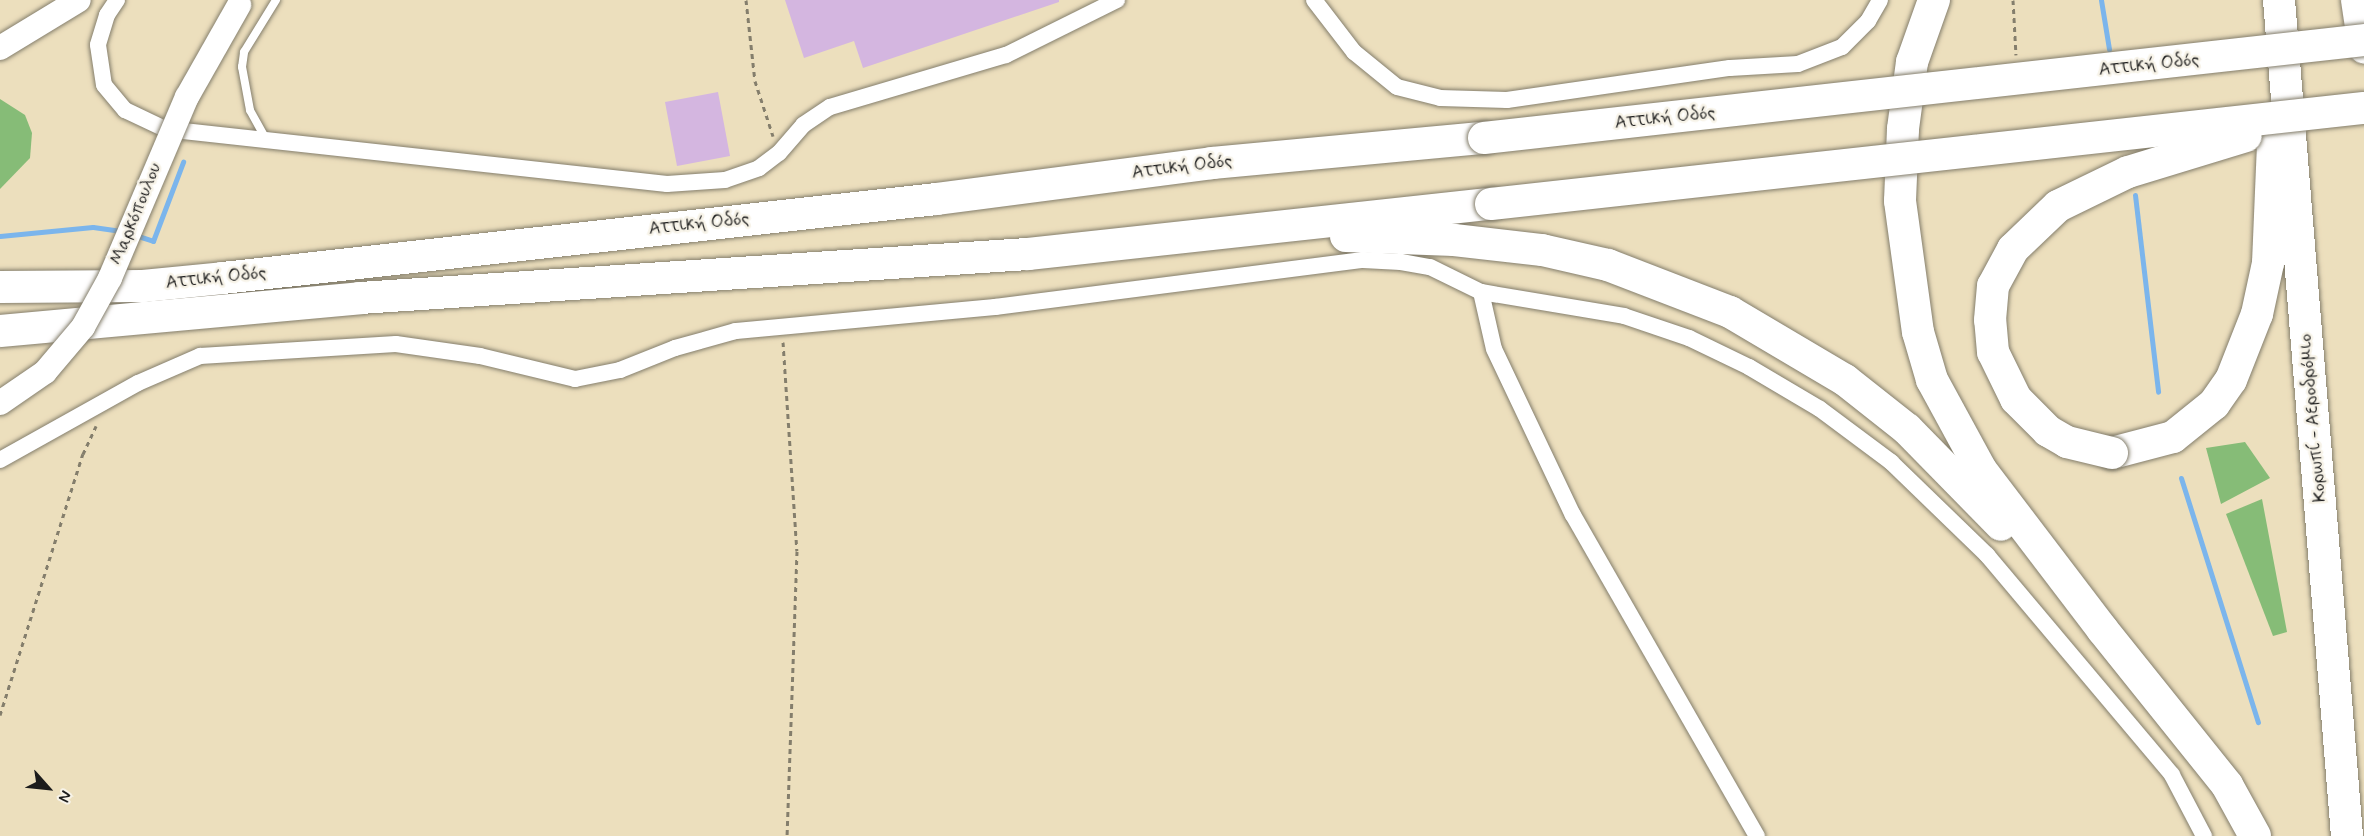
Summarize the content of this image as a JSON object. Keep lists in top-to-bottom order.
{
  "streets": {
    "highway": ["Αττική Οδός", "Κορωπί - Αεροδρόμιο"],
    "main road": ["Μαρκόπουλου"]
  },
  "north": "bottom right"
}
